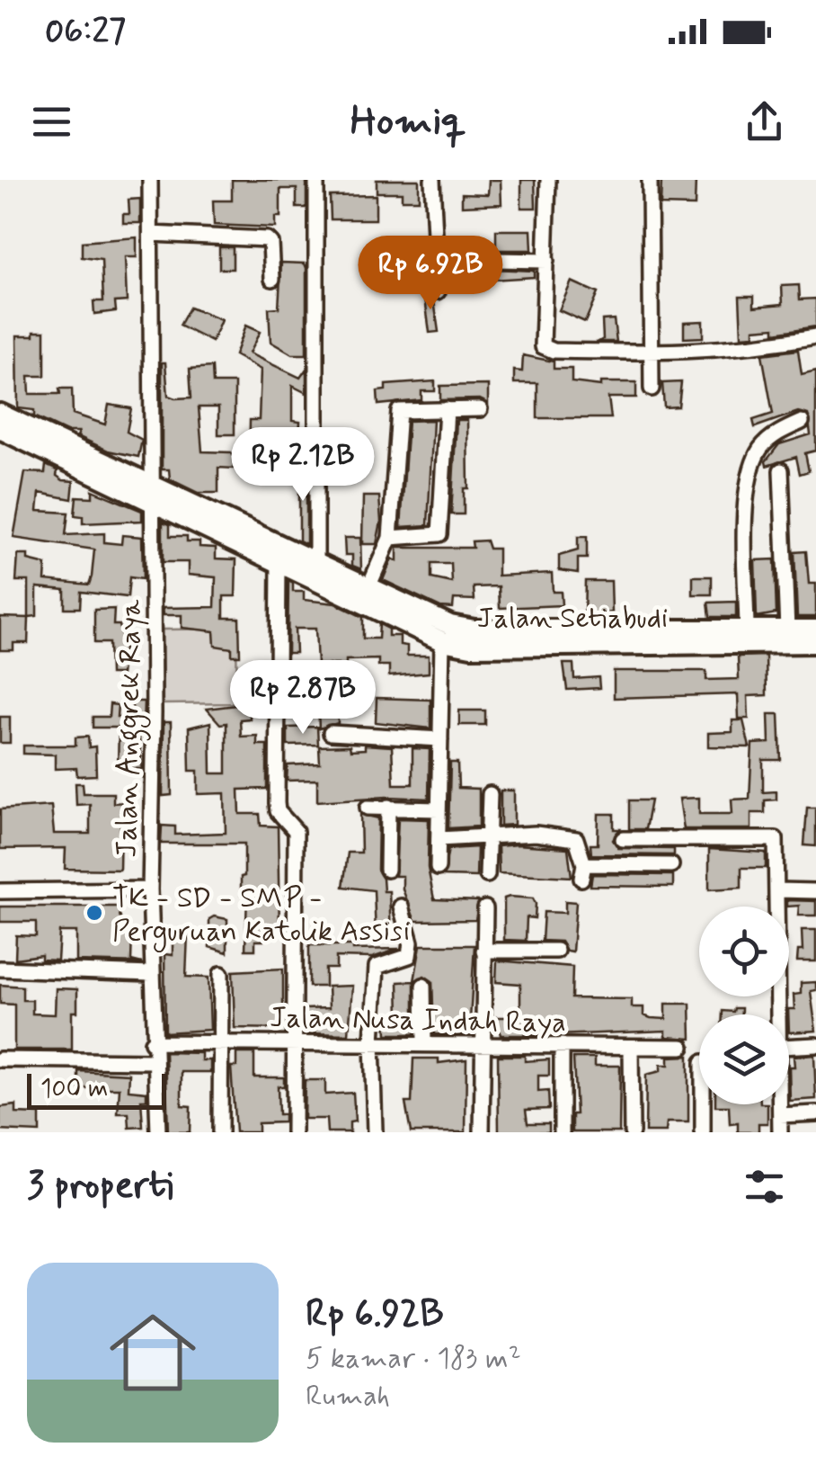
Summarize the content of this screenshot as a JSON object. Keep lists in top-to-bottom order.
{
  "streets": {
    "main road": ["Jalan Setiabudi"],
    "street": ["Jalan Anggrek Raya", "Jalan Nusa Indah Raya"]
  },
  "crossings": [
    ["Jalan Setiabudi", "Jalan Anggrek Raya"],
    ["Jalan Anggrek Raya", "Jalan Nusa Indah Raya"]
  ],
  "places": ["TK - SD - SMP - Perguruan Katolik Assisi"],
  "scale_bar": "100 m",
  "page": {
    "status": "06:27",
    "header": "Homiq",
    "price": ["Rp 6.92B", "Rp 2.12B", "Rp 2.87B"],
    "scale": "100 m",
    "heading": "3 properti",
    "list": [
      {
        "name": "Rp 6.92B",
        "note": "5 kamar · 183 m² · Rumah"
      }
    ]
  }
}
